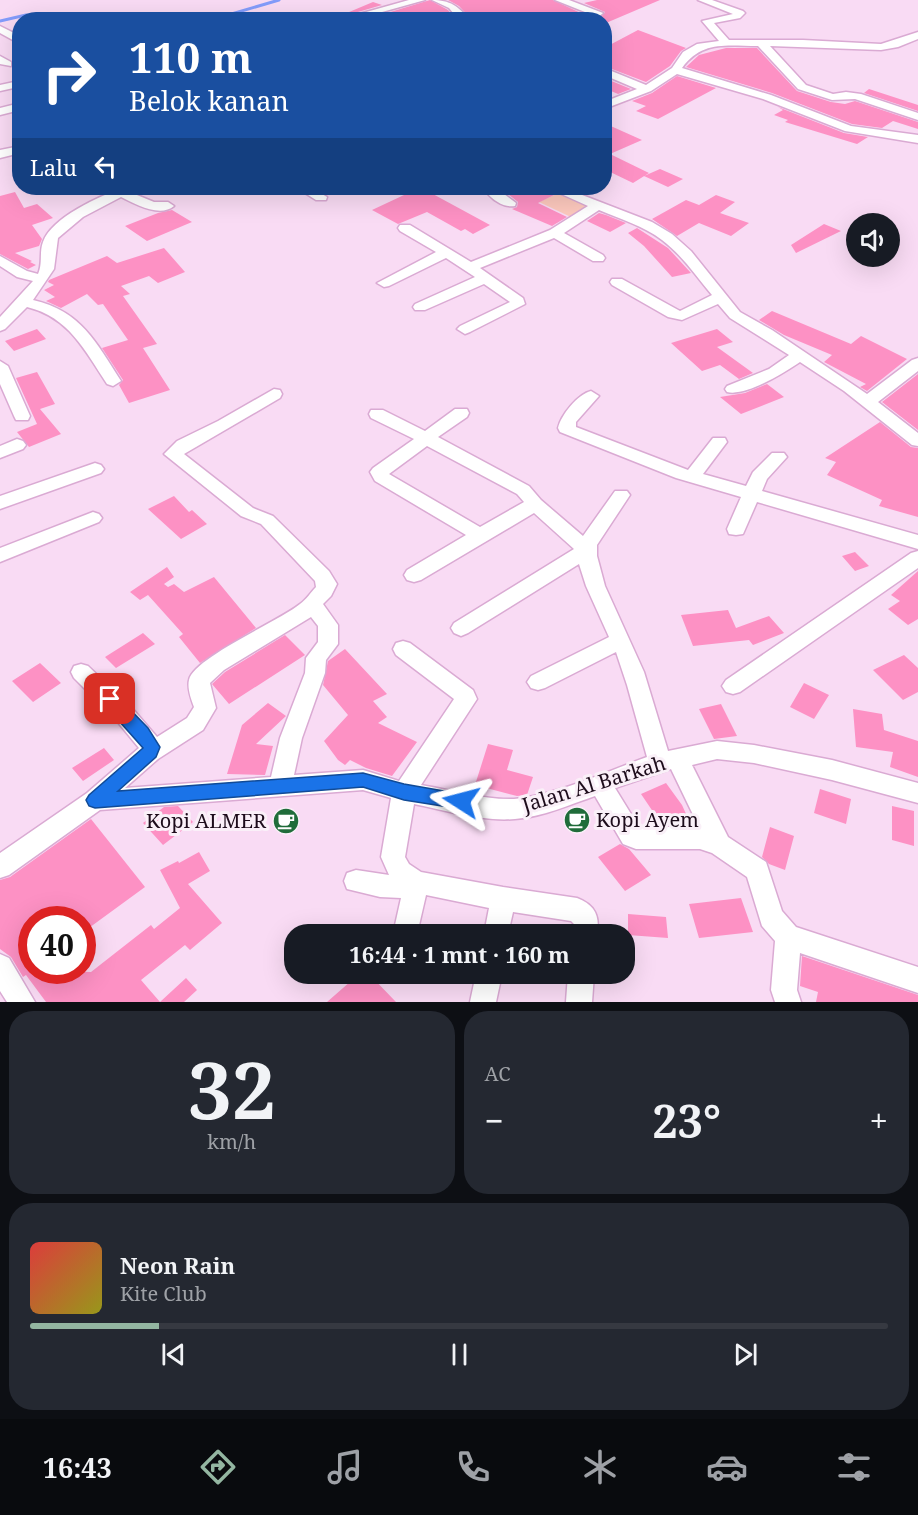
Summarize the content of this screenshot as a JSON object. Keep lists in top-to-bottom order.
{
  "streets": {
    "street": ["Jalan Al Barkah"]
  },
  "places": {
    "cafe": ["Kopi Ayem", "Kopi ALMER"]
  },
  "page": {
    "turn": ["110 m", "Belok kanan"],
    "then": "Lalu",
    "limit": "40",
    "trip": "16:44 · 1 mnt · 160 m",
    "tile": [
      ["32", "km/h"],
      "AC"
    ],
    "heat": ["−", "23°", "+"],
    "song": ["Neon Rain", "Kite Club"],
    "tabs": "16:43"
  }
}
